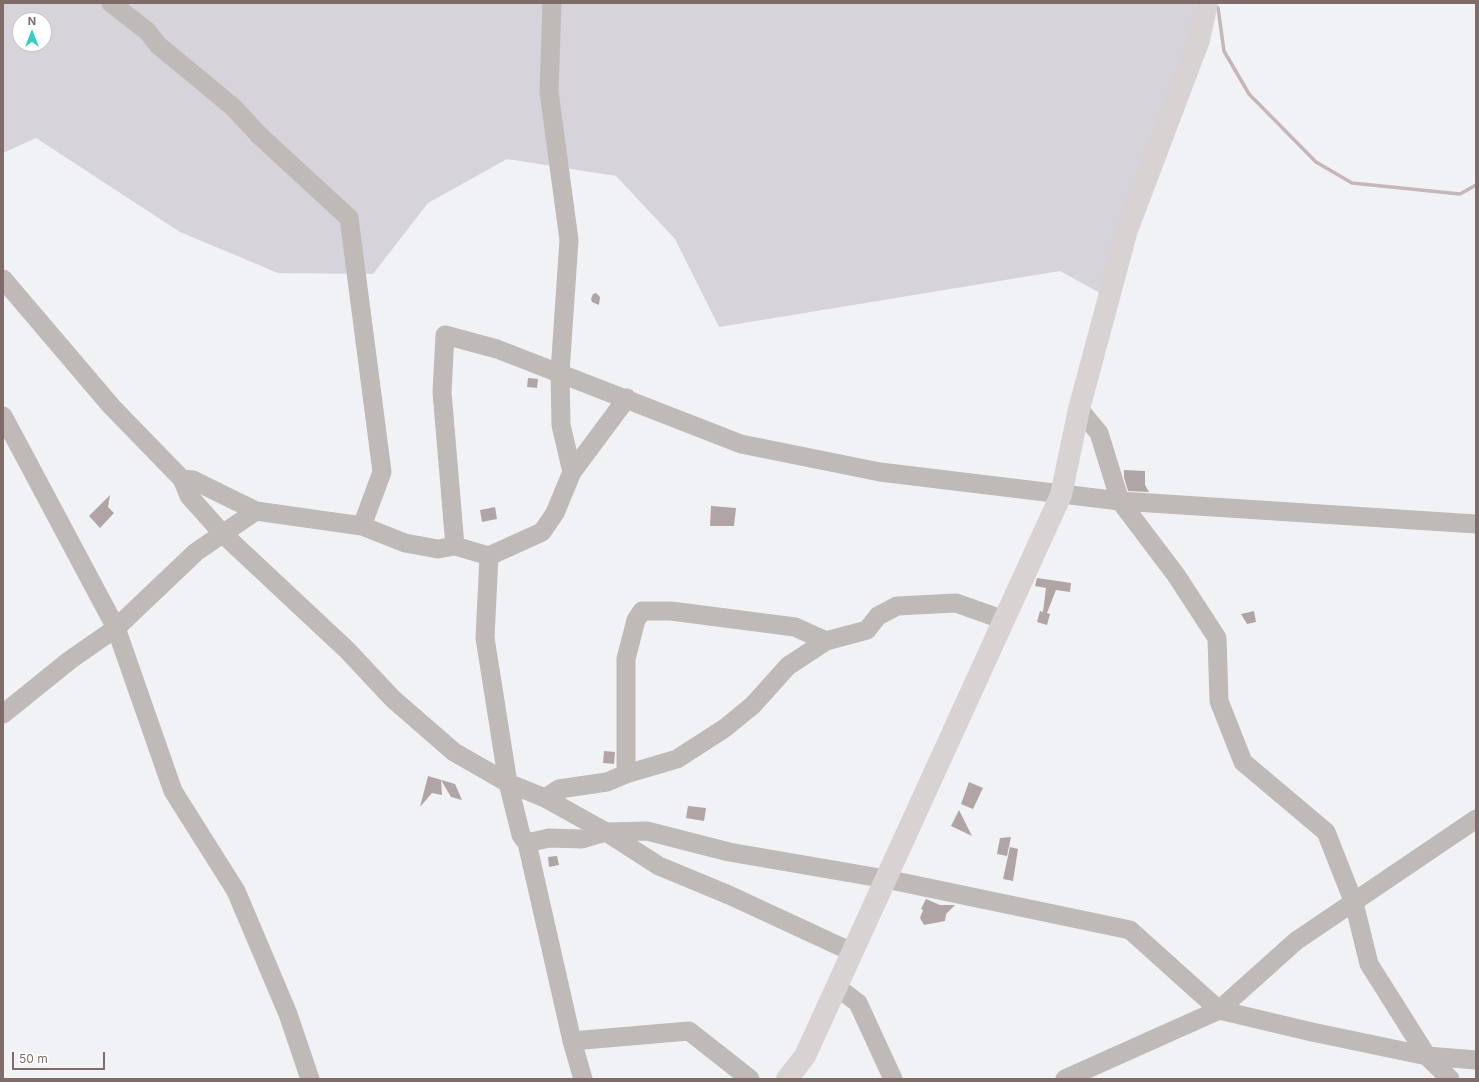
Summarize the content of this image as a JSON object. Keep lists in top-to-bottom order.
{
  "scale_bar": "50 m",
  "north": "top"
}
